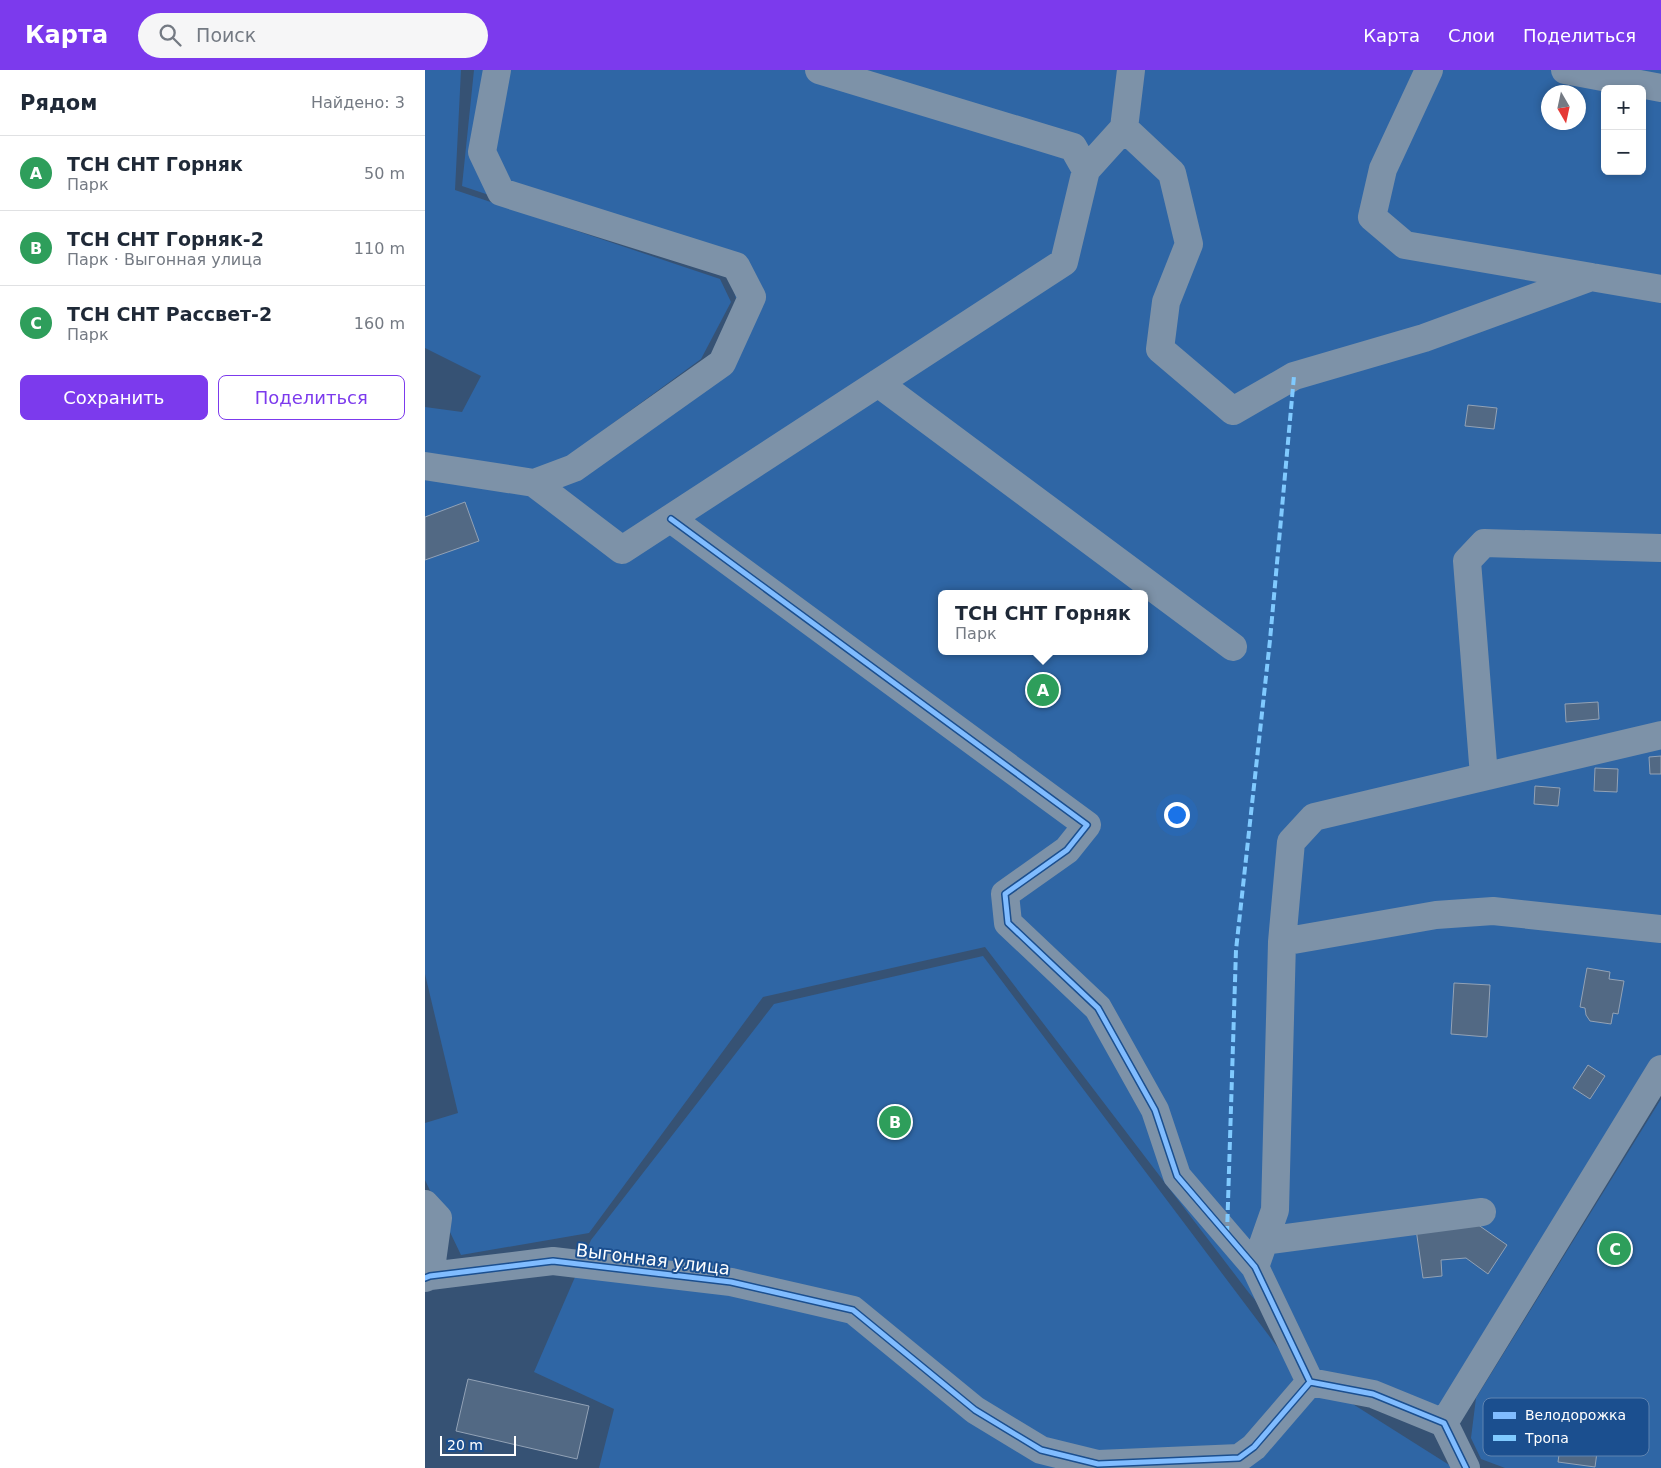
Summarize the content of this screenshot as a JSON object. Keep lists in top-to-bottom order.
{
  "streets": {
    "street": ["Выгонная улица"]
  },
  "legend": ["Велодорожка", "Тропа"],
  "scale_bar": "20 m",
  "north": "bottom",
  "page": {
    "header": "Карта",
    "search": "Поиск",
    "nav": ["Карта", "Слои", "Поделиться"],
    "heading": ["Рядом", "Найдено: 3"],
    "map_buttons": ["+", "−"],
    "list": [
      {
        "mark": "A",
        "name": "ТСН СНТ Горняк",
        "note": "Парк",
        "value": "50 m"
      },
      {
        "mark": "B",
        "name": "ТСН СНТ Горняк-2",
        "note": "Парк · Выгонная улица",
        "value": "110 m"
      },
      {
        "mark": "C",
        "name": "ТСН СНТ Рассвет-2",
        "note": "Парк",
        "value": "160 m"
      }
    ],
    "buttons": ["Сохранить", "Поделиться"],
    "popup": ["ТСН СНТ Горняк", "Парк"],
    "pins": ["A", "B", "C"],
    "scale": "20 m"
  }
}
